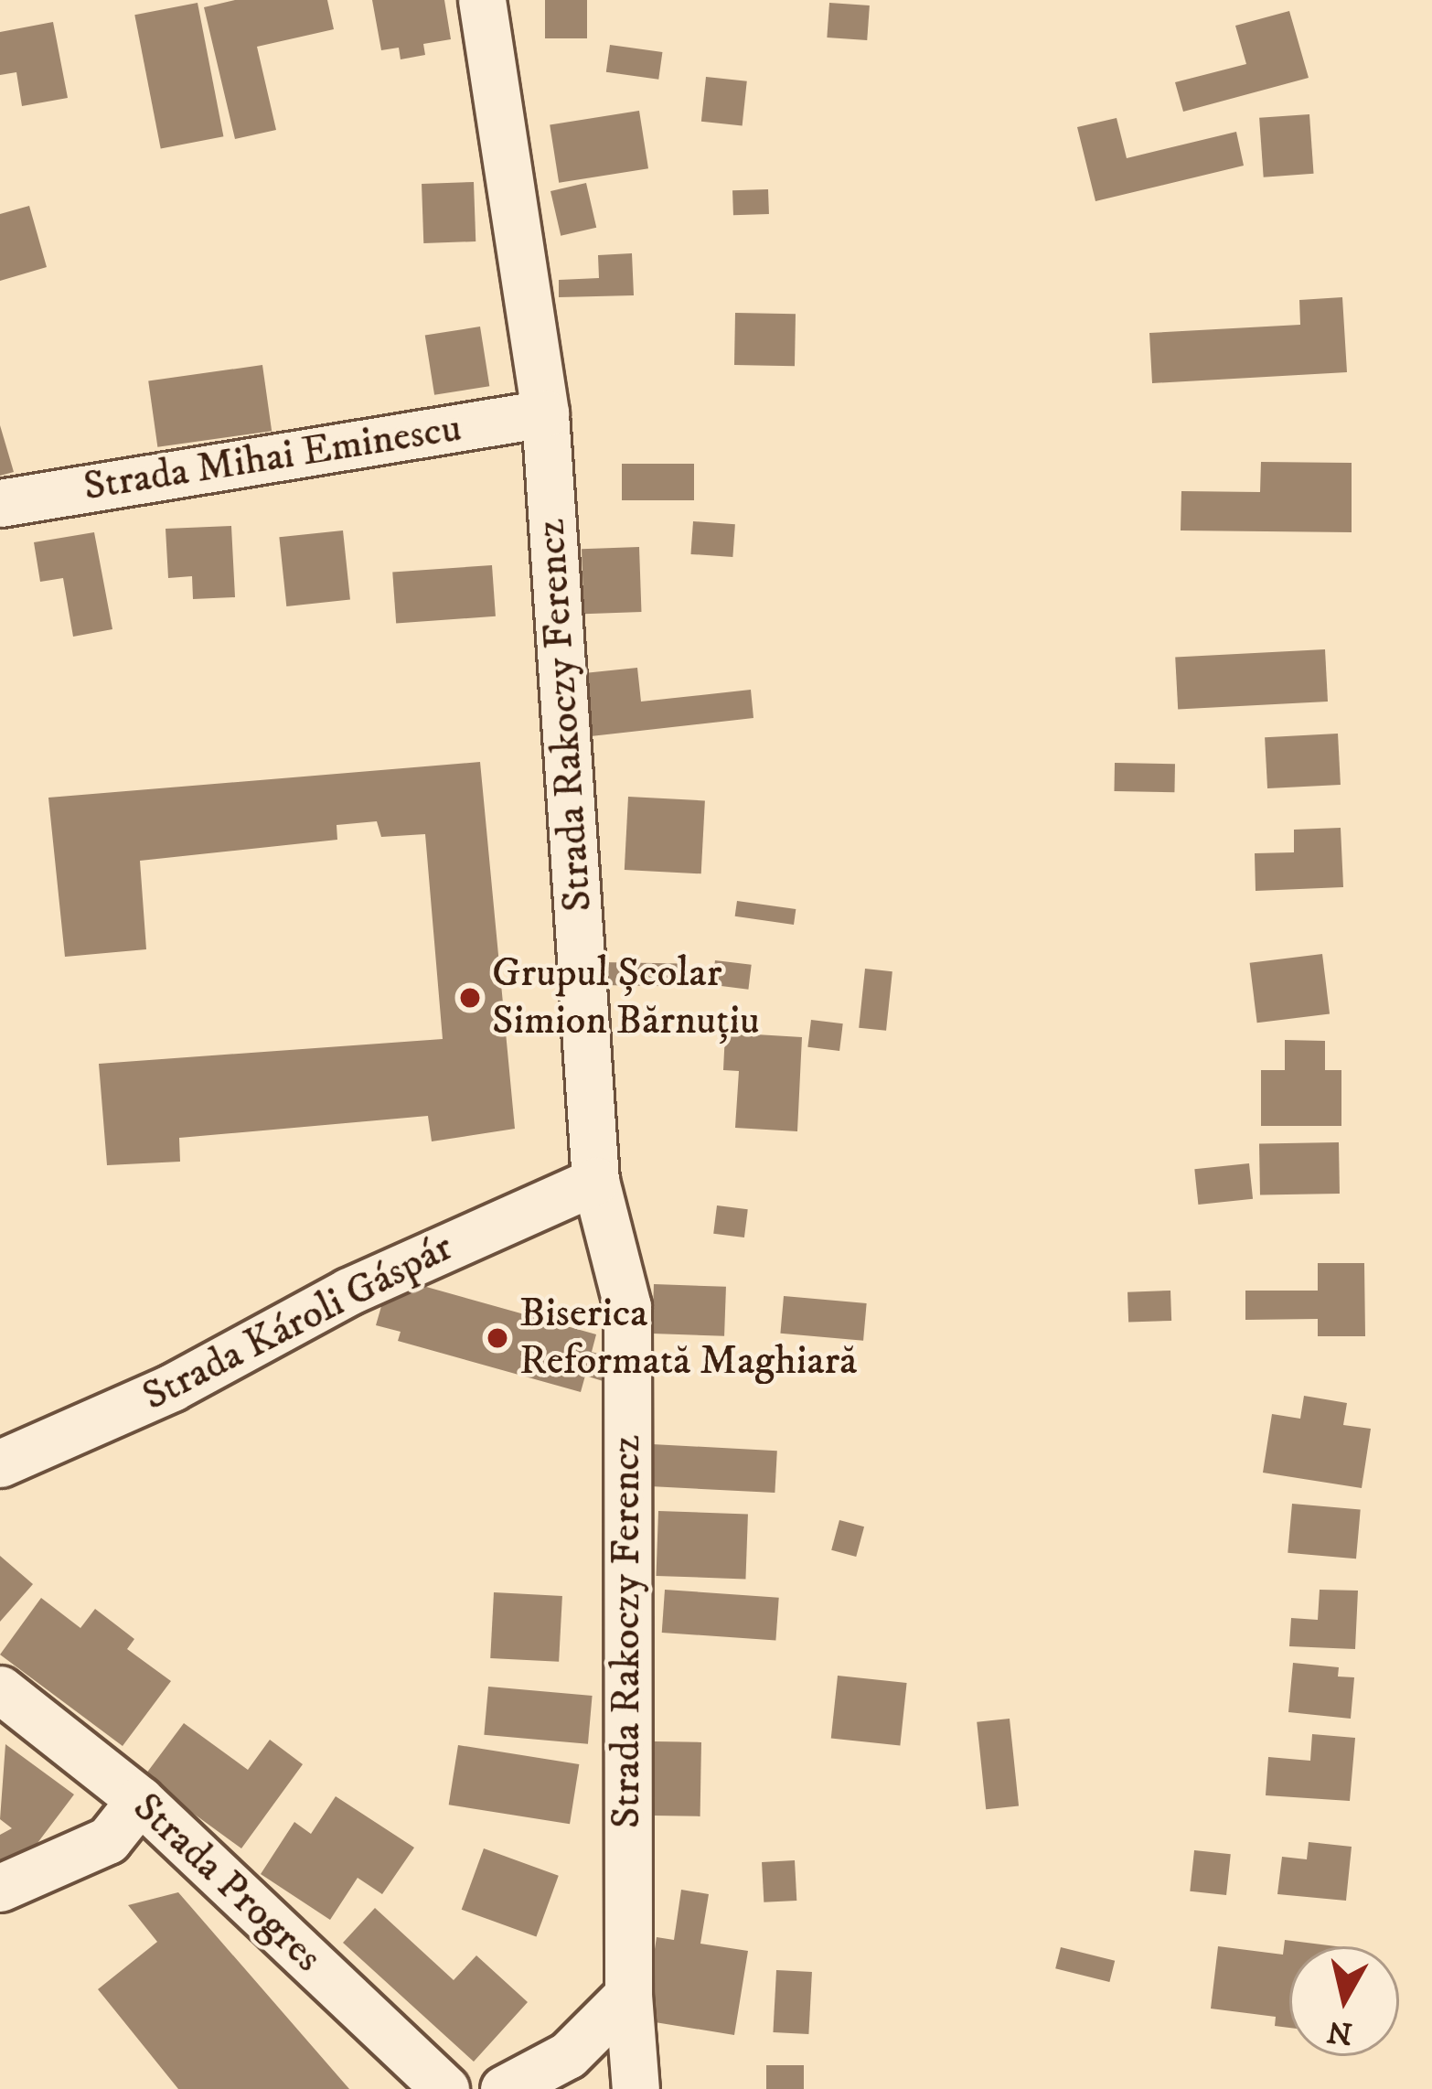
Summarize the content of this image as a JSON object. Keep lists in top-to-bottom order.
{
  "streets": {
    "street": [
      "Strada Mihai Eminescu",
      "Strada Rakoczy Ferencz",
      "Strada Károli Gáspár",
      "Strada Progres"
    ]
  },
  "crossings": [
    ["Strada Mihai Eminescu", "Strada Rakoczy Ferencz"],
    ["Strada Rakoczy Ferencz", "Strada Károli Gáspár"]
  ],
  "places": ["Grupul Școlar Simion Bărnuțiu", "Biserica Reformată Maghiară"],
  "north": "bottom"
}
